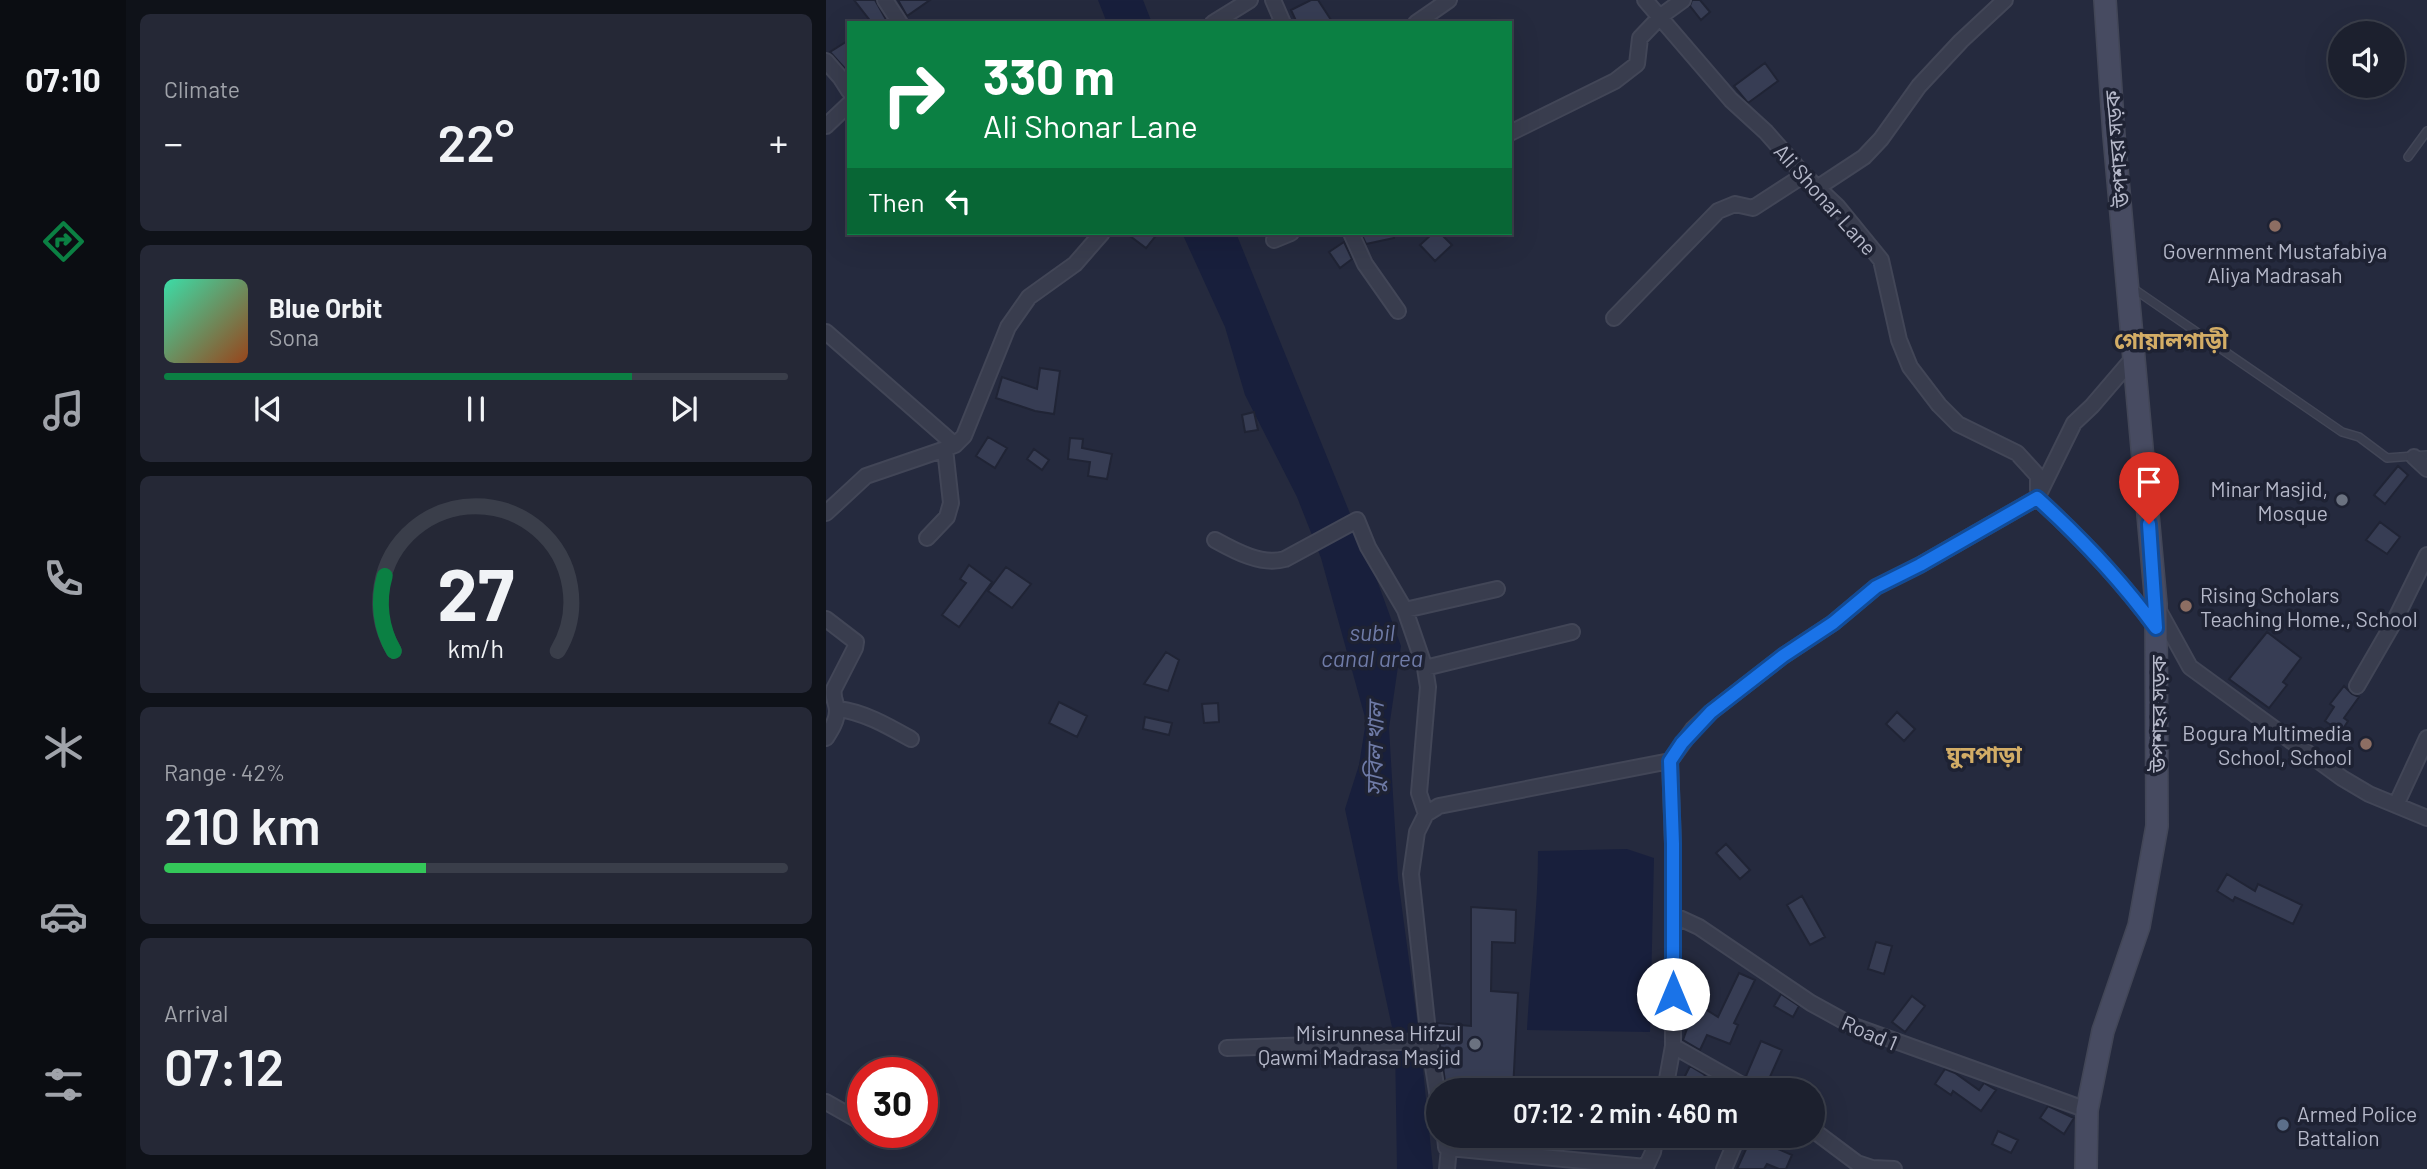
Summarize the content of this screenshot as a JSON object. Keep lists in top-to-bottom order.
{
  "streets": {
    "main road": ["উপশহর সড়ক"],
    "street": ["Ali Shonar Lane", "Road 1"]
  },
  "crossings": [
    ["উপশহর সড়ক", "Road 1"]
  ],
  "districts": ["গোয়ালগাড়ী", "ঘুনপাড়া"],
  "water": ["subil canal area", "সুবিল খাল"],
  "places": [
    "Government Mustafabiya Aliya Madrasah",
    "Minar Masjid, Mosque",
    "Rising Scholars Teaching Home., School",
    "Bogura Multimedia School, School",
    "Misirunnesa Hifzul Qawmi Madrasa Masjid",
    "Armed Police Battalion"
  ],
  "page": {
    "tabs": "07:10",
    "tile": [
      "Climate",
      ["Range · 42%", "210 km"],
      ["Arrival", "07:12"]
    ],
    "turn": ["330 m", "Ali Shonar Lane"],
    "heat": ["−", "22°", "+"],
    "then": "Then",
    "song": ["Blue Orbit", "Sona"],
    "limit": "30",
    "trip": "07:12 · 2 min · 460 m",
    "gauge": ["27", "km/h"]
  }
}
